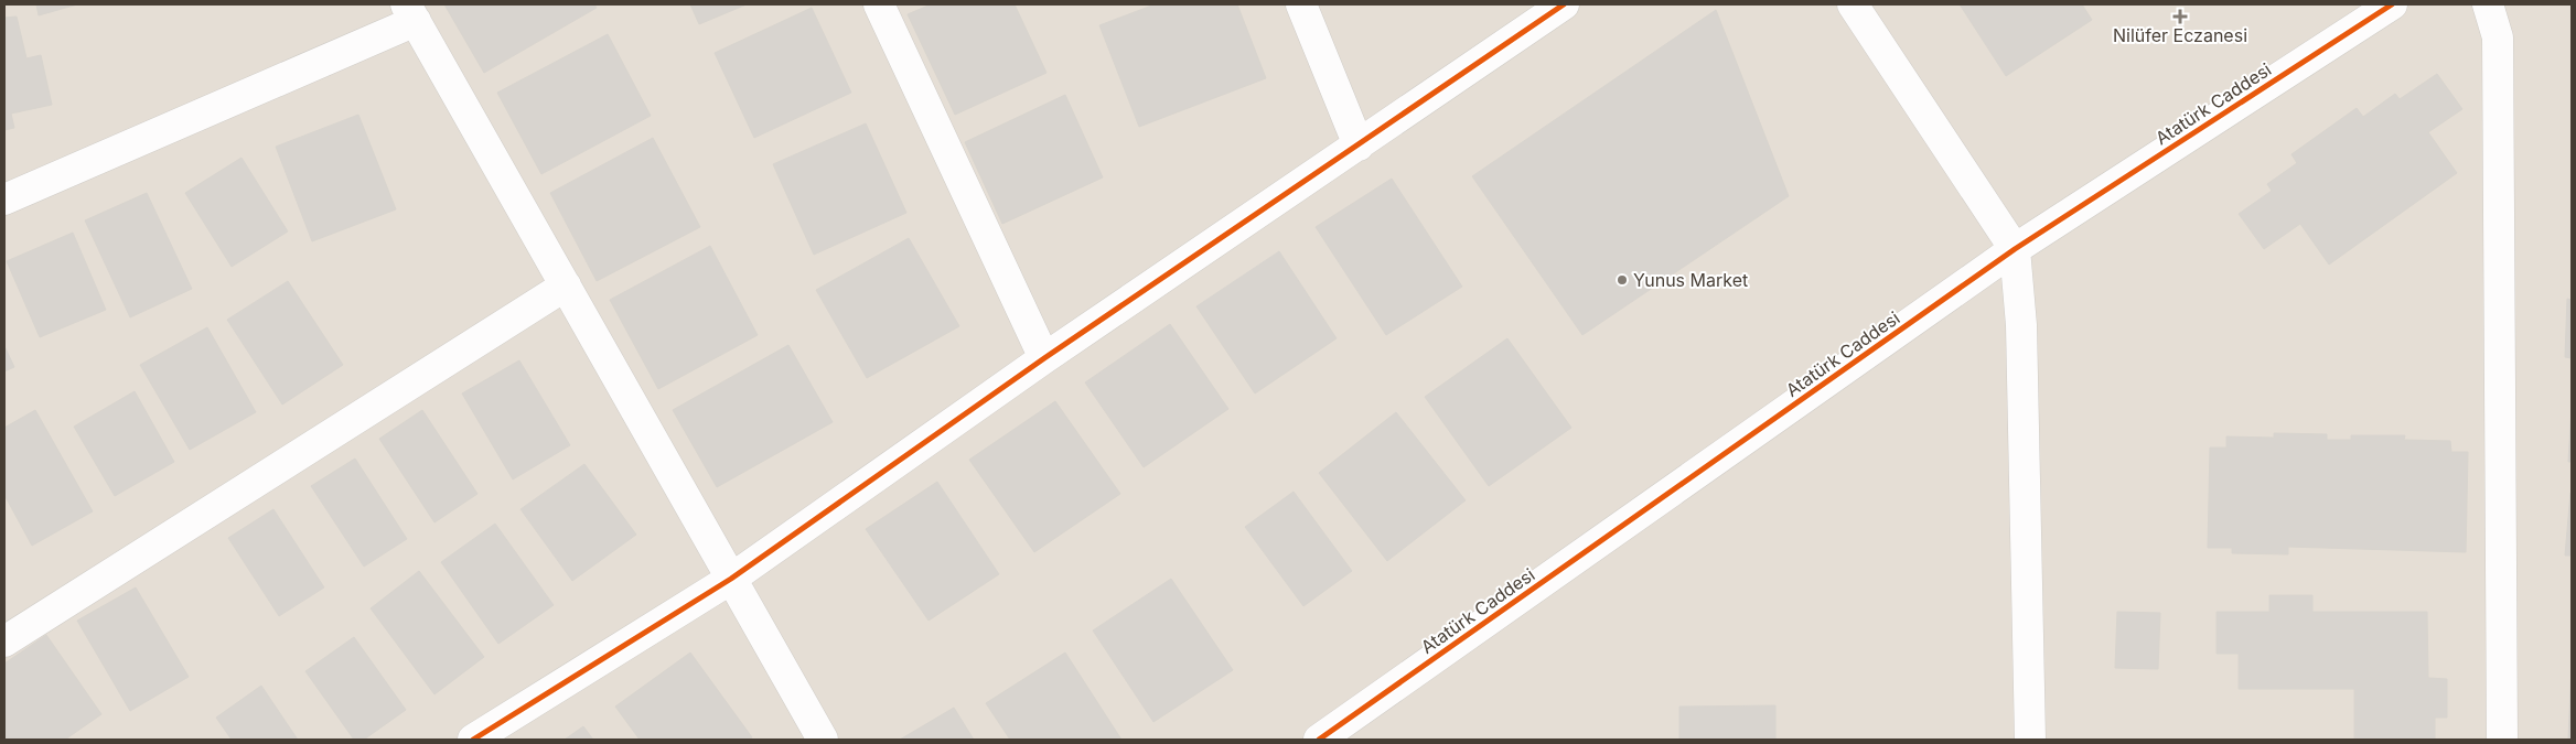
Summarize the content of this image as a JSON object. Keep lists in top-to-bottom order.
{
  "streets": {
    "street": ["Atatürk Caddesi"]
  },
  "places": {
    "health": ["Nilüfer Eczanesi"],
    "other": ["Yunus Market"]
  }
}
